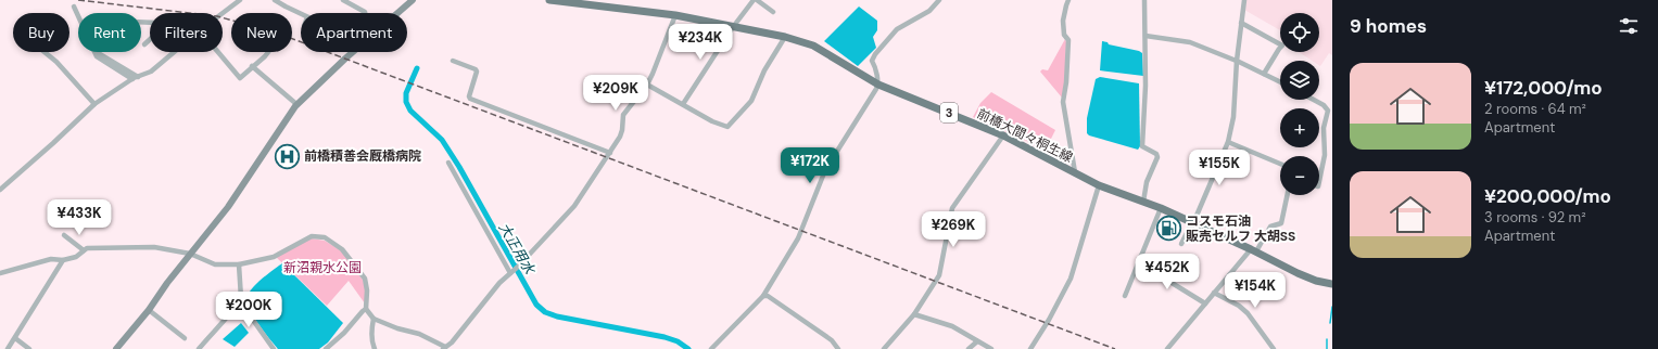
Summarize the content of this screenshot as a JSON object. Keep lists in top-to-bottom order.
{
  "streets": {
    "main road": ["3", "前橋大間々桐生線"]
  },
  "water": ["大正用水"],
  "parks": ["新沼親水公園"],
  "places": {
    "hospital": ["前橋積善会厩橋病院"],
    "fuel station": ["コスモ石油 販売セルフ 大胡SS"]
  },
  "page": {
    "heading": "9 homes",
    "map_buttons": ["+", "−"],
    "chip": [
      "Buy",
      "Rent",
      "Filters",
      "New",
      "Apartment"
    ],
    "price": [
      "¥234K",
      "¥209K",
      "¥172K",
      "¥155K",
      "¥433K",
      "¥269K",
      "¥452K",
      "¥154K",
      "¥200K"
    ],
    "list": [
      {
        "name": "¥172,000/mo",
        "note": "2 rooms · 64 m² · Apartment"
      },
      {
        "name": "¥200,000/mo",
        "note": "3 rooms · 92 m² · Apartment"
      }
    ]
  }
}
